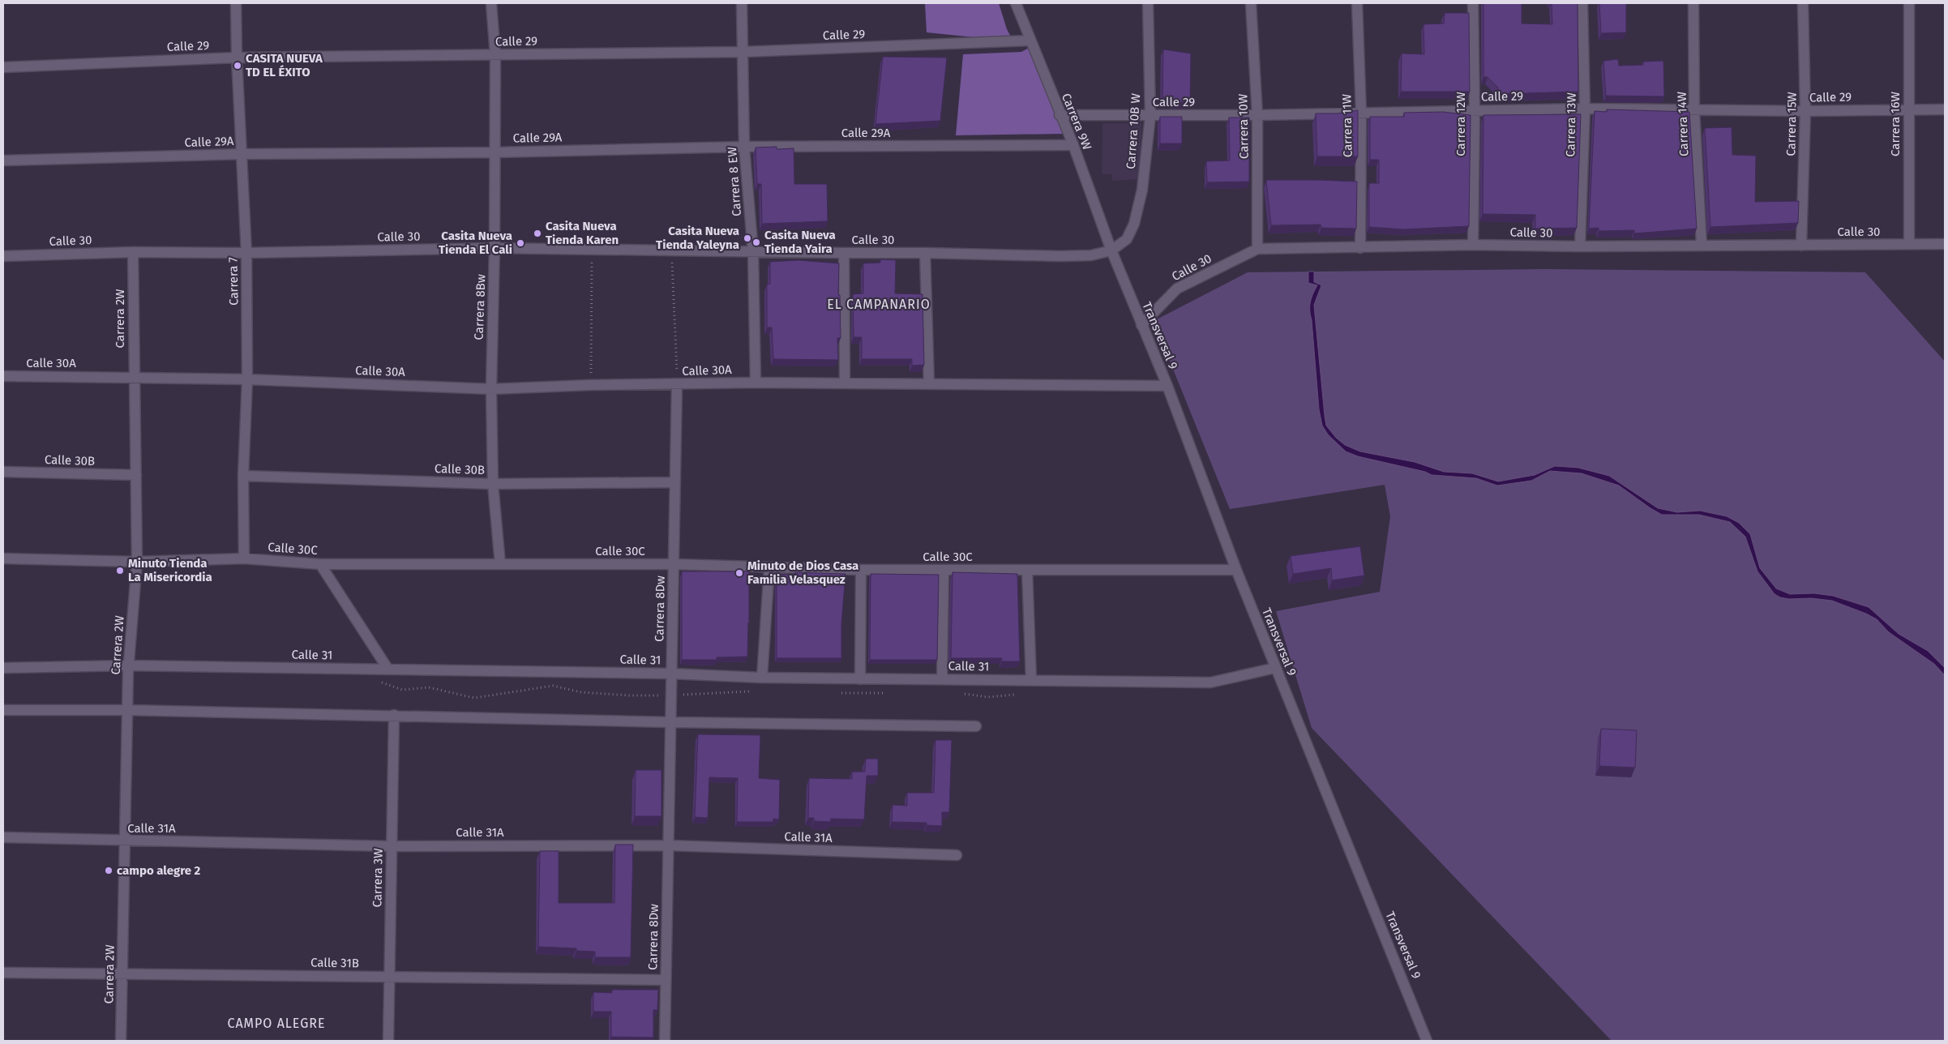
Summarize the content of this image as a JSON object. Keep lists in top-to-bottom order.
{
  "streets": {
    "street": [
      "Calle 29",
      "Carrera 9W",
      "Carrera 12W",
      "Carrera 14W",
      "Carrera 15W",
      "Carrera 16W",
      "Carrera 13W",
      "Carrera 11W",
      "Carrera 10W",
      "Carrera 10B W",
      "Calle 29A",
      "Carrera 8 EW",
      "Calle 30",
      "Carrera 7",
      "Carrera 8Bw",
      "Carrera 2W",
      "Transversal 9",
      "Calle 30A",
      "Calle 30B",
      "Calle 30C",
      "Carrera 8Dw",
      "Calle 31",
      "Calle 31A",
      "Carrera 3W",
      "Calle 31B"
    ]
  },
  "crossings": [
    ["Calle 29", "Carrera 9W"],
    ["Calle 29", "Carrera 12W"],
    ["Calle 29", "Carrera 14W"],
    ["Calle 29", "Carrera 15W"],
    ["Calle 29", "Carrera 16W"],
    ["Calle 29", "Carrera 13W"],
    ["Calle 29", "Carrera 11W"],
    ["Calle 29", "Carrera 10W"],
    ["Calle 29", "Carrera 10B W"],
    ["Calle 29", "Carrera 8 EW"],
    ["Calle 29", "Carrera 7"],
    ["Calle 29", "Carrera 8Bw"],
    ["Carrera 9W", "Carrera 10B W"],
    ["Carrera 9W", "Calle 29A"],
    ["Carrera 9W", "Calle 30"],
    ["Carrera 9W", "Transversal 9"],
    ["Carrera 12W", "Calle 30"],
    ["Carrera 14W", "Calle 30"],
    ["Carrera 15W", "Calle 30"],
    ["Carrera 16W", "Calle 30"],
    ["Carrera 13W", "Calle 30"],
    ["Carrera 11W", "Calle 30"],
    ["Carrera 10W", "Calle 30"],
    ["Carrera 10B W", "Calle 30"],
    ["Carrera 10B W", "Transversal 9"],
    ["Calle 29A", "Carrera 8 EW"],
    ["Calle 29A", "Carrera 7"],
    ["Calle 29A", "Carrera 8Bw"],
    ["Carrera 8 EW", "Calle 30"],
    ["Carrera 8 EW", "Calle 30A"],
    ["Calle 30", "Carrera 7"],
    ["Calle 30", "Carrera 8Bw"],
    ["Calle 30", "Carrera 2W"],
    ["Calle 30", "Transversal 9"],
    ["Carrera 7", "Calle 30A"],
    ["Carrera 7", "Calle 30B"],
    ["Carrera 7", "Calle 30C"],
    ["Carrera 8Bw", "Calle 30A"],
    ["Carrera 8Bw", "Calle 30B"],
    ["Carrera 8Bw", "Calle 30C"],
    ["Carrera 2W", "Calle 30A"],
    ["Carrera 2W", "Calle 30B"],
    ["Carrera 2W", "Calle 30C"],
    ["Carrera 2W", "Calle 31"],
    ["Carrera 2W", "Calle 31A"],
    ["Carrera 2W", "Calle 31B"],
    ["Transversal 9", "Calle 30A"],
    ["Transversal 9", "Calle 30C"],
    ["Transversal 9", "Calle 31"],
    ["Calle 30A", "Carrera 8Dw"],
    ["Calle 30B", "Carrera 8Dw"],
    ["Calle 30C", "Carrera 8Dw"],
    ["Carrera 8Dw", "Calle 31"],
    ["Carrera 8Dw", "Calle 31A"],
    ["Carrera 8Dw", "Calle 31B"],
    ["Calle 31A", "Carrera 3W"],
    ["Carrera 3W", "Calle 31B"]
  ],
  "districts": ["EL CAMPANARIO", "CAMPO ALEGRE"],
  "places": [
    "CASITA NUEVA TD EL ÉXITO",
    "Casita Nueva Tienda Karen",
    "Casita Nueva Tienda Yaleyna",
    "Casita Nueva Tienda Yaira",
    "Casita Nueva Tienda El Cali",
    "Minuto Tienda La Misericordia",
    "Minuto de Dios Casa Familia Velasquez",
    "campo alegre 2"
  ]
}
